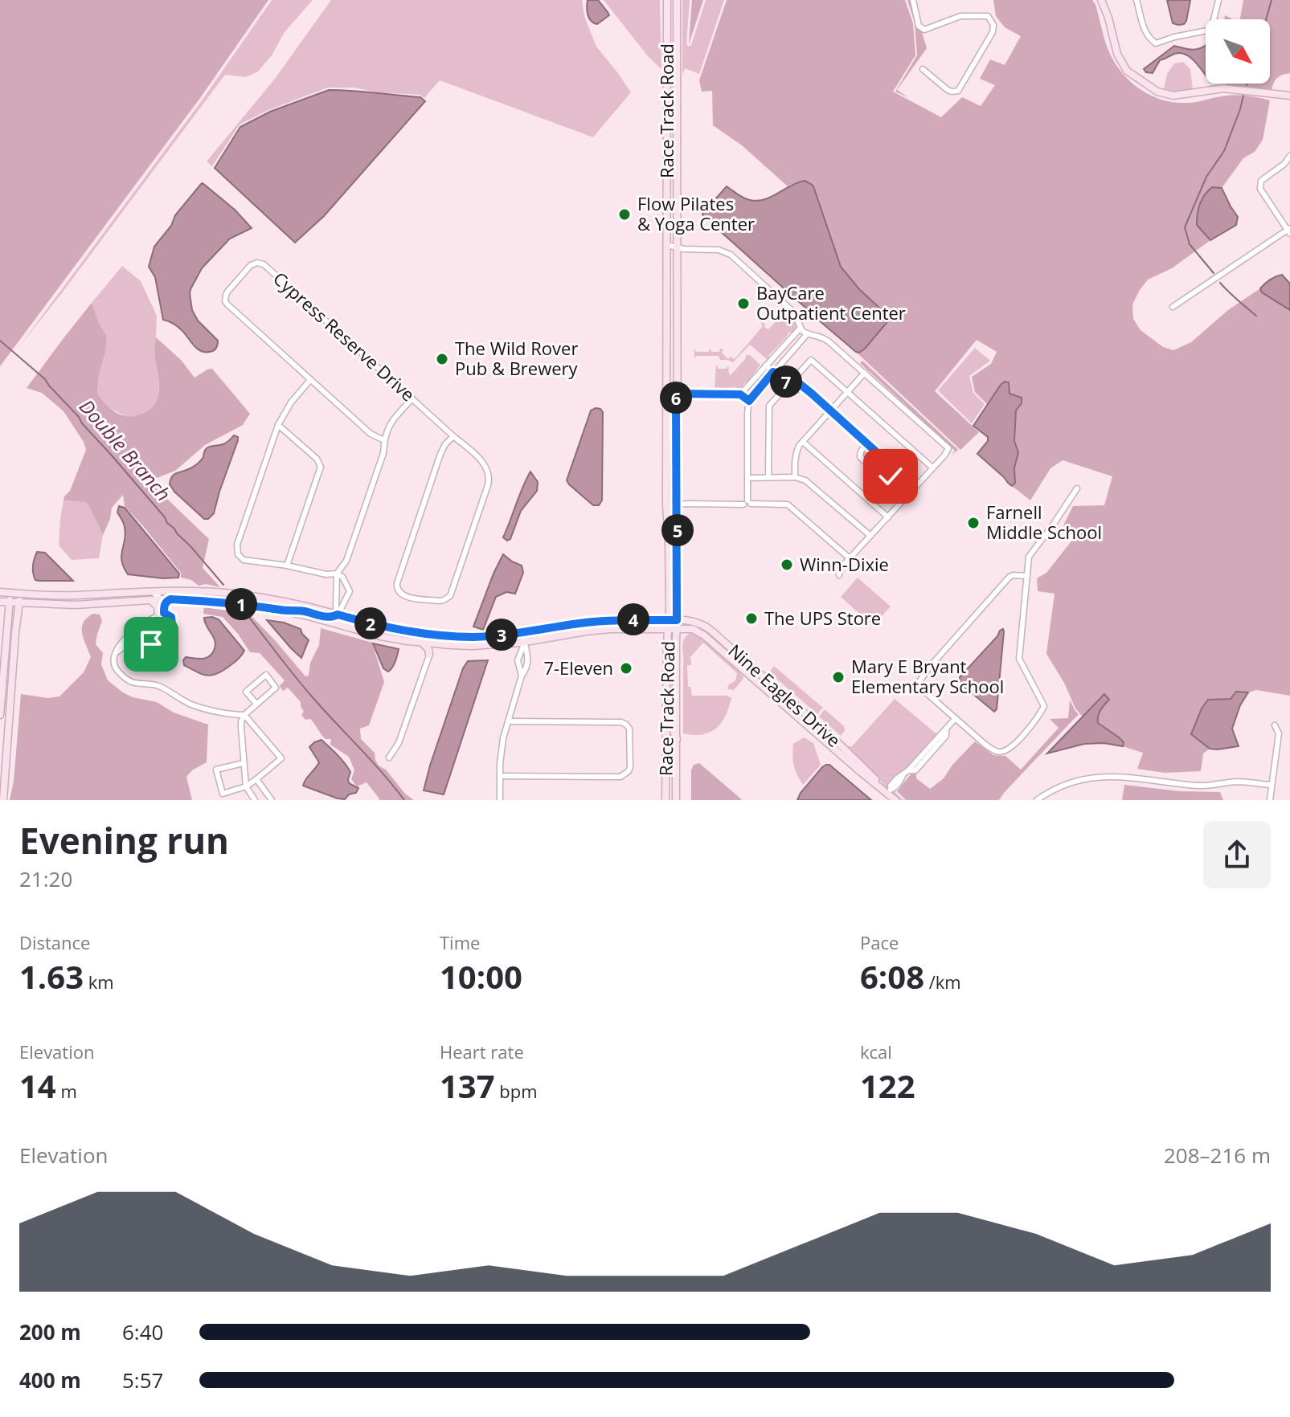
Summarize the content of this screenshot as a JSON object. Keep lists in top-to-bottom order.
{
  "streets": {
    "street": ["Race Track Road", "Cypress Reserve Drive", "Nine Eagles Drive"]
  },
  "crossings": [
    ["Race Track Road", "Nine Eagles Drive"]
  ],
  "water": ["Double Branch"],
  "places": [
    "Flow Pilates & Yoga Center",
    "BayCare Outpatient Center",
    "The Wild Rover Pub & Brewery",
    "Farnell Middle School",
    "Winn-Dixie",
    "The UPS Store",
    "7-Eleven",
    "Mary E Bryant Elementary School"
  ],
  "north": "bottom right",
  "page": {
    "pins": [
      "7",
      "6",
      "5",
      "1",
      "4",
      "2",
      "3"
    ],
    "heading": ["Evening run", "21:20"],
    "stats": [
      ["Distance", "1.63 km"],
      ["Time", "10:00"],
      ["Pace", "6:08 /km"],
      ["Elevation", "14 m"],
      ["Heart rate", "137 bpm"],
      ["kcal", "122"]
    ],
    "chart": ["Elevation", "208–216 m"],
    "list": [
      {
        "name": "200 m",
        "note": "6:40"
      },
      {
        "name": "400 m",
        "note": "5:57"
      }
    ]
  }
}
